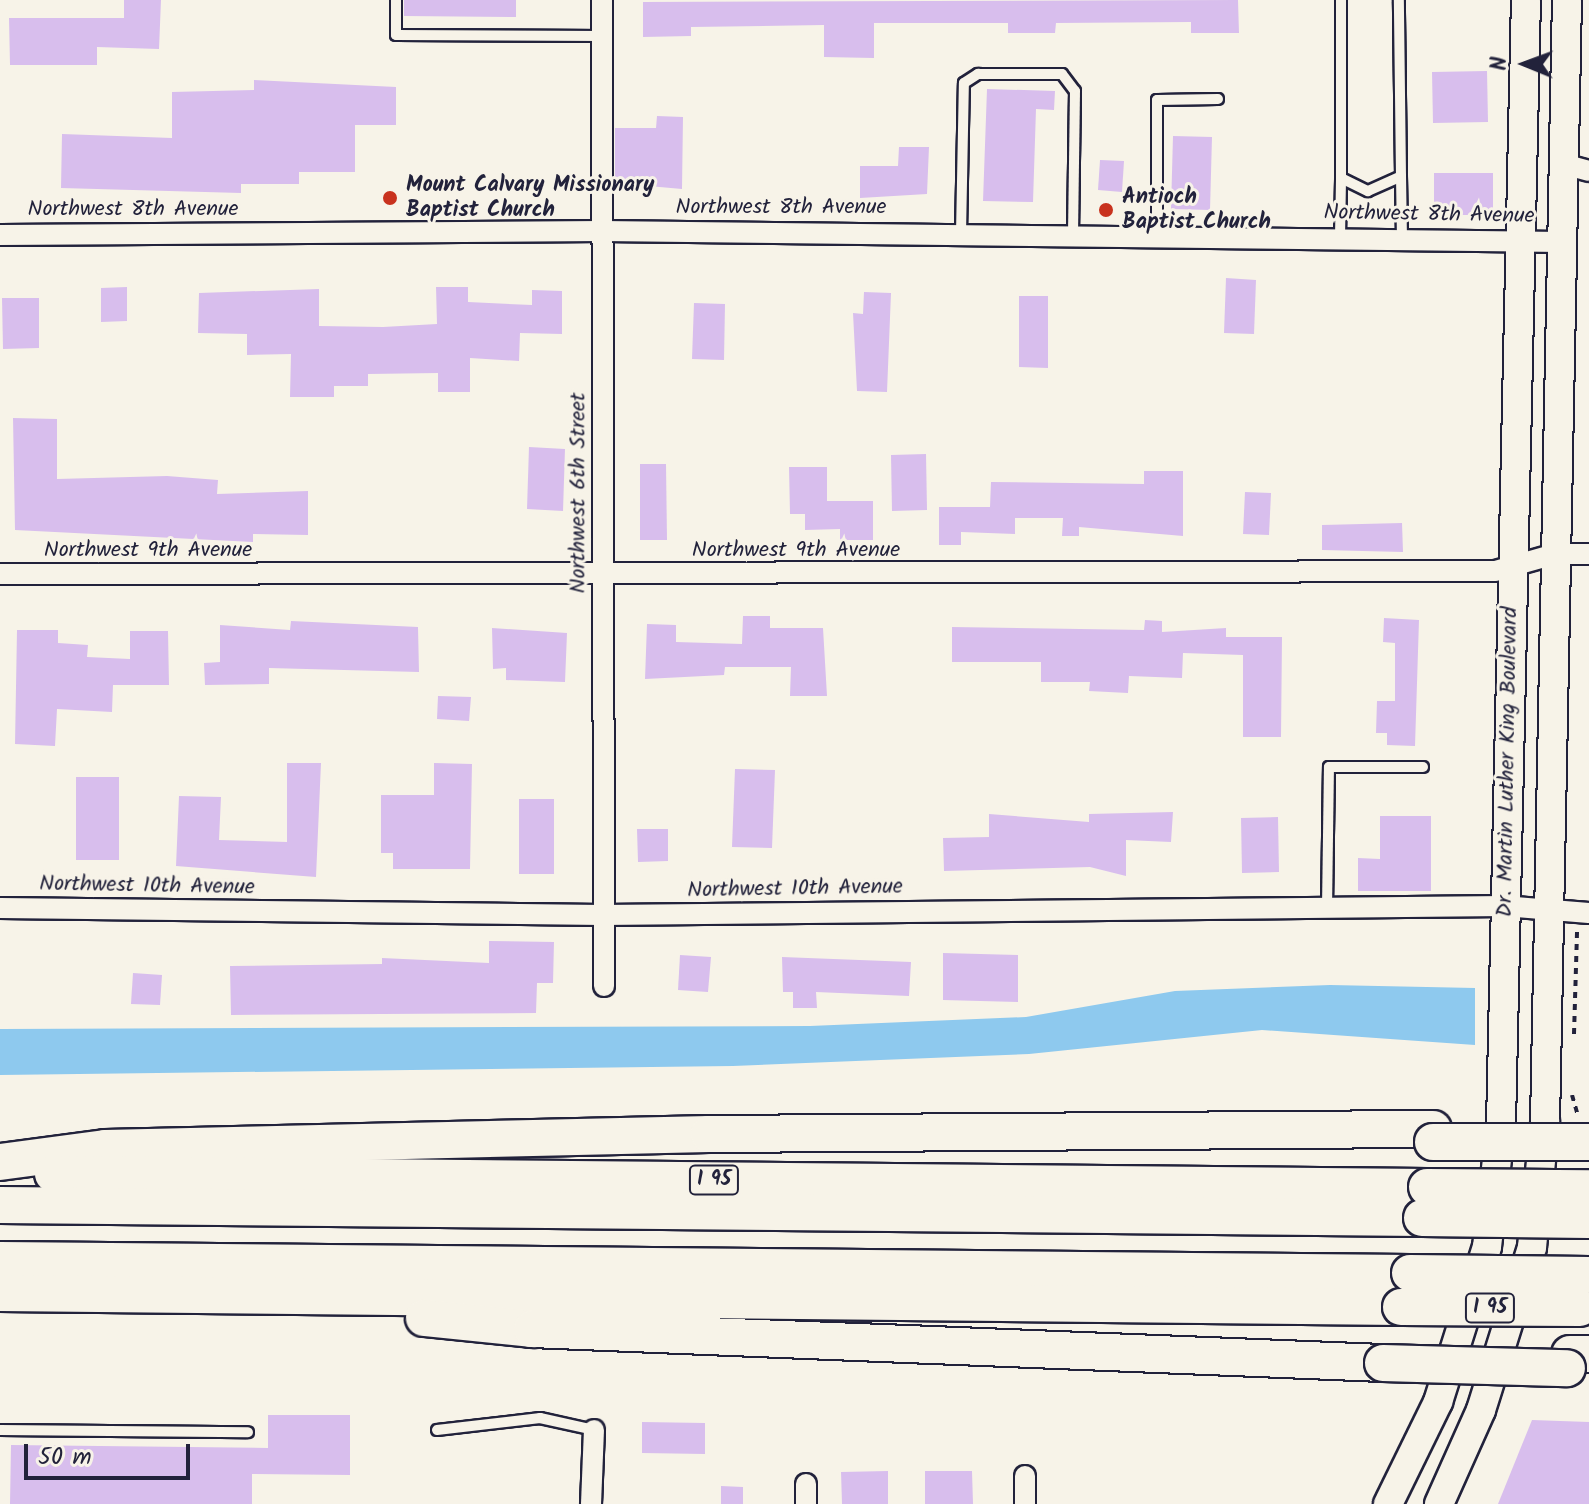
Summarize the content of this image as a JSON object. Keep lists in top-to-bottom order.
{
  "streets": {
    "highway": ["I 95"],
    "main road": ["Dr. Martin Luther King Boulevard"],
    "street": [
      "Northwest 8th Avenue",
      "Northwest 6th Street",
      "Northwest 9th Avenue",
      "Northwest 10th Avenue"
    ]
  },
  "crossings": [
    ["Northwest 8th Avenue", "Northwest 6th Street"],
    ["Northwest 8th Avenue", "Dr. Martin Luther King Boulevard"],
    ["Northwest 6th Street", "Northwest 9th Avenue"],
    ["Northwest 6th Street", "Northwest 10th Avenue"],
    ["Northwest 9th Avenue", "Dr. Martin Luther King Boulevard"],
    ["Dr. Martin Luther King Boulevard", "Northwest 10th Avenue"]
  ],
  "places": ["Mount Calvary Missionary Baptist Church", "Antioch Baptist Church"],
  "scale_bar": "50 m",
  "north": "left"
}
